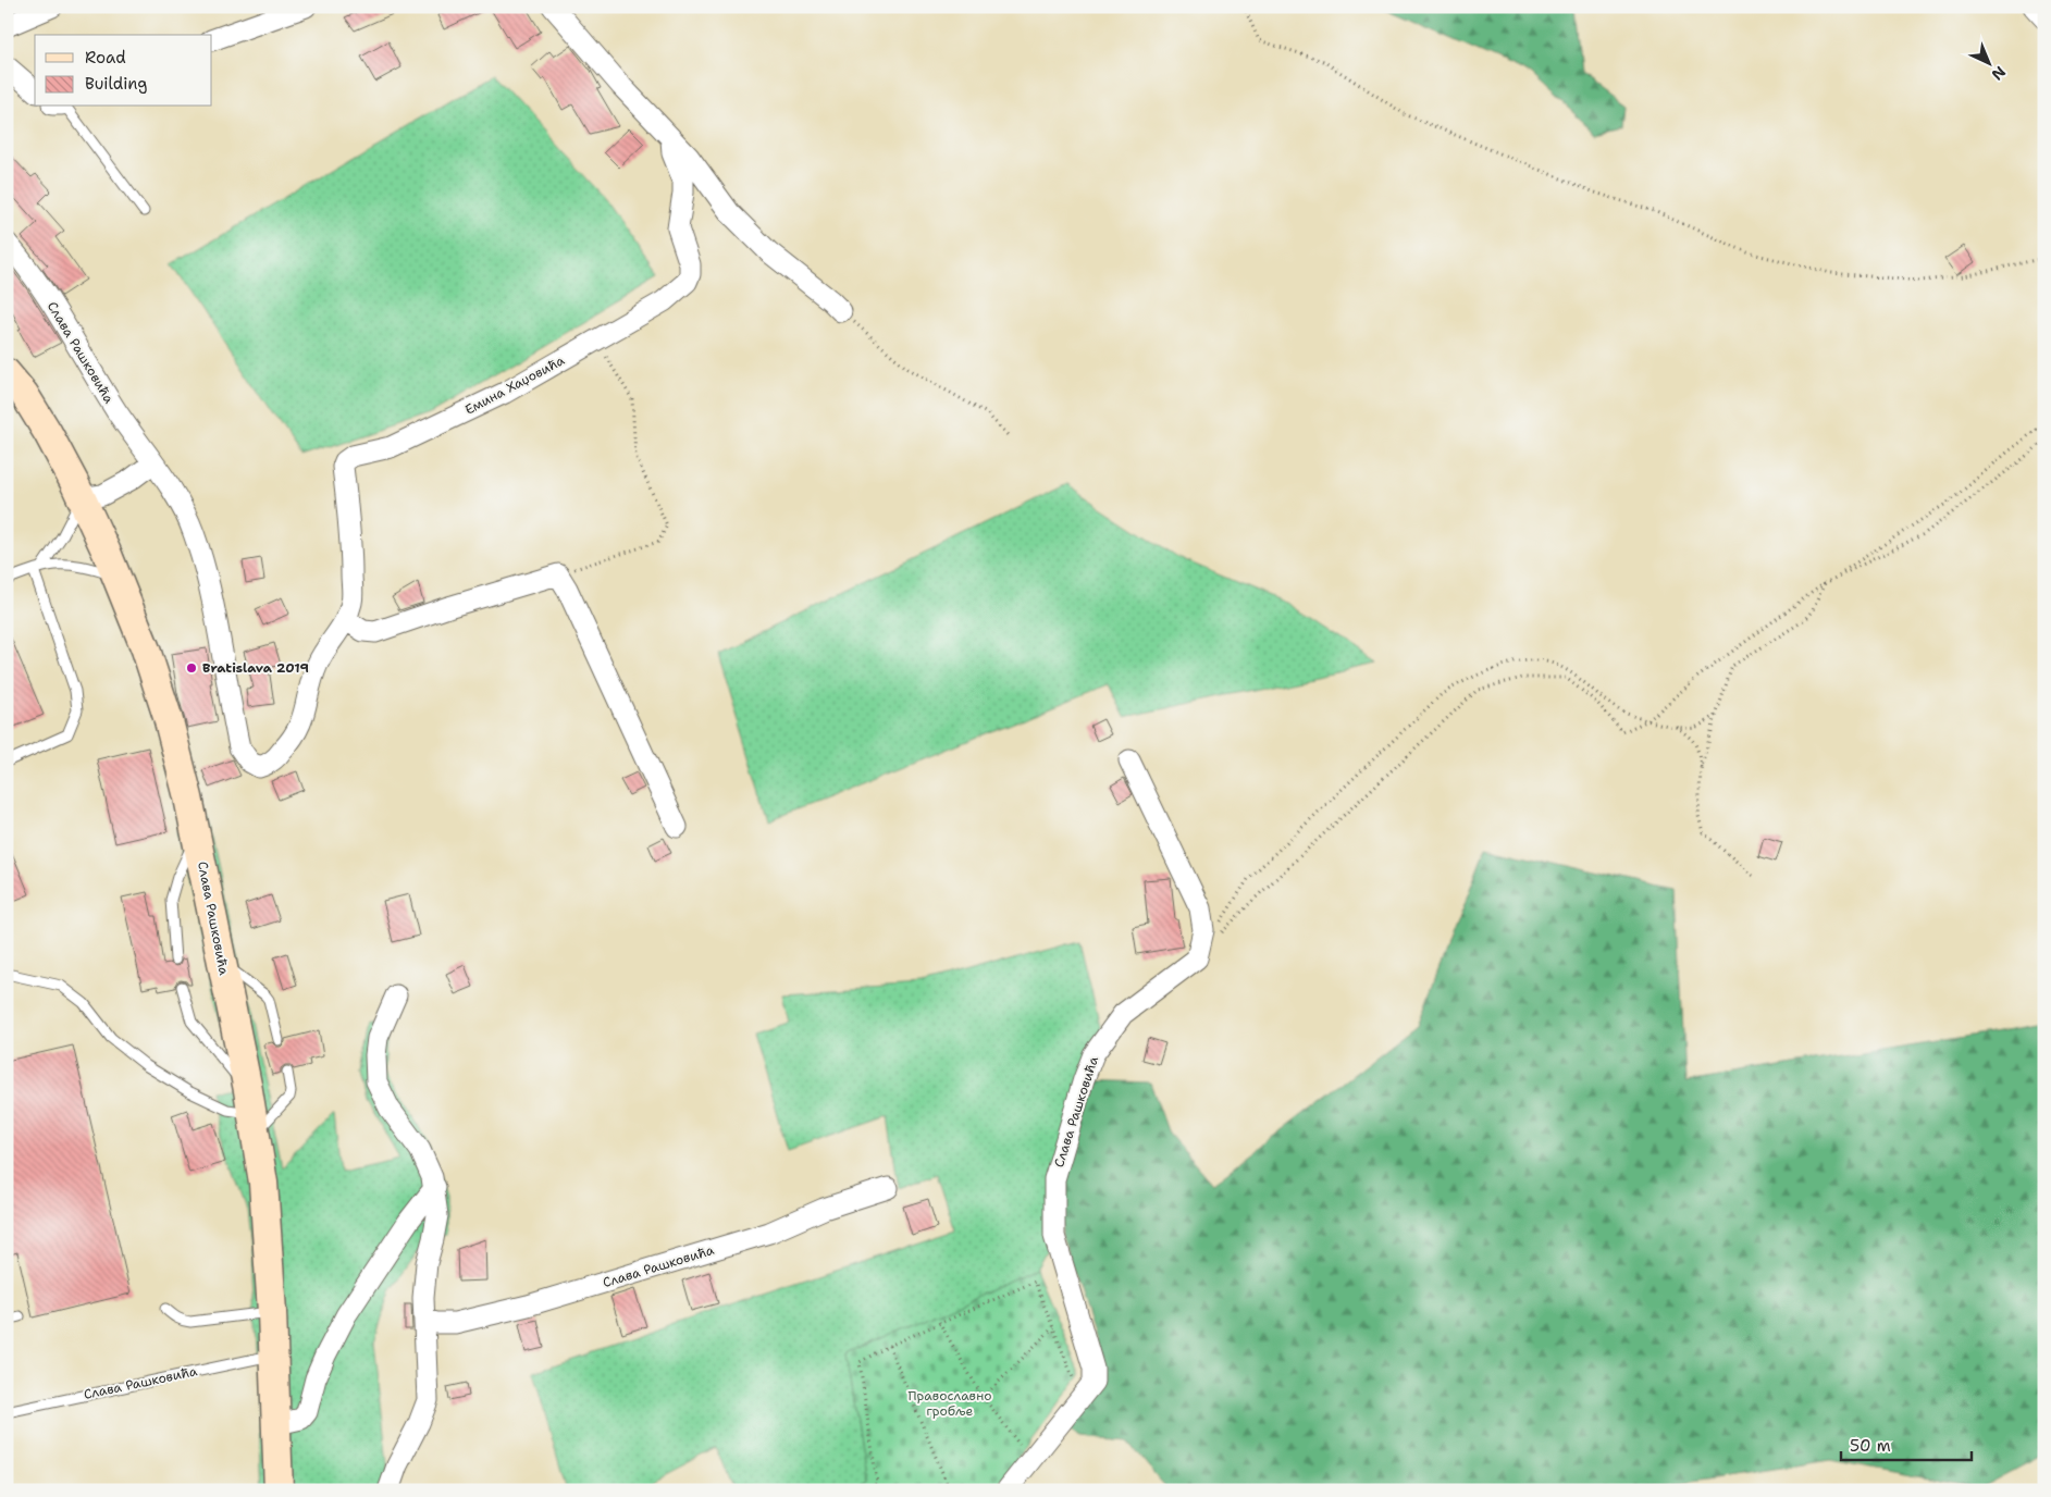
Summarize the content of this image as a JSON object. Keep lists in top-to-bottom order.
{
  "streets": {
    "main road": ["Слава Рашковића"],
    "street": ["Емина Хаџовића"]
  },
  "crossings": [
    ["Слава Рашковића", "Емина Хаџовића"]
  ],
  "parks": ["Православно гробље"],
  "places": ["Bratislava 2019"],
  "legend": ["Road", "Building"],
  "scale_bar": "50 m",
  "north": "bottom right"
}
